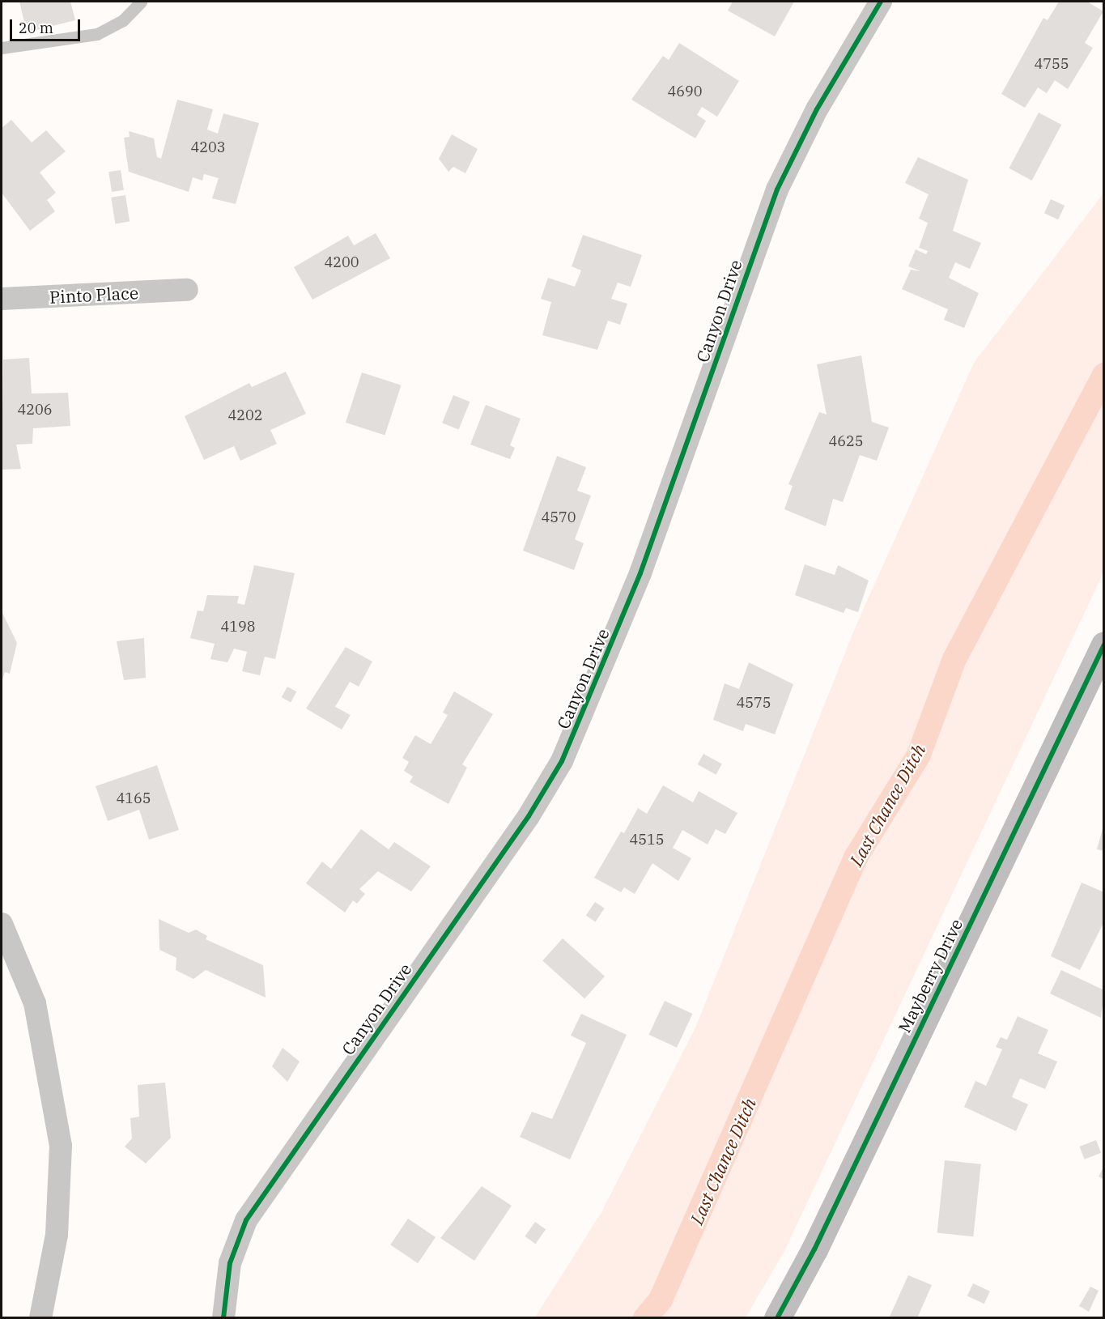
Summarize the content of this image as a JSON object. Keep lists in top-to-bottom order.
{
  "streets": {
    "main road": ["Mayberry Drive"],
    "street": ["Pinto Place", "Canyon Drive"]
  },
  "water": ["Last Chance Ditch"],
  "house_numbers": [
    "4755",
    "4690",
    "4203",
    "4200",
    "4206",
    "4202",
    "4625",
    "4570",
    "4198",
    "4575",
    "4165",
    "4515"
  ],
  "scale_bar": "20 m"
}
